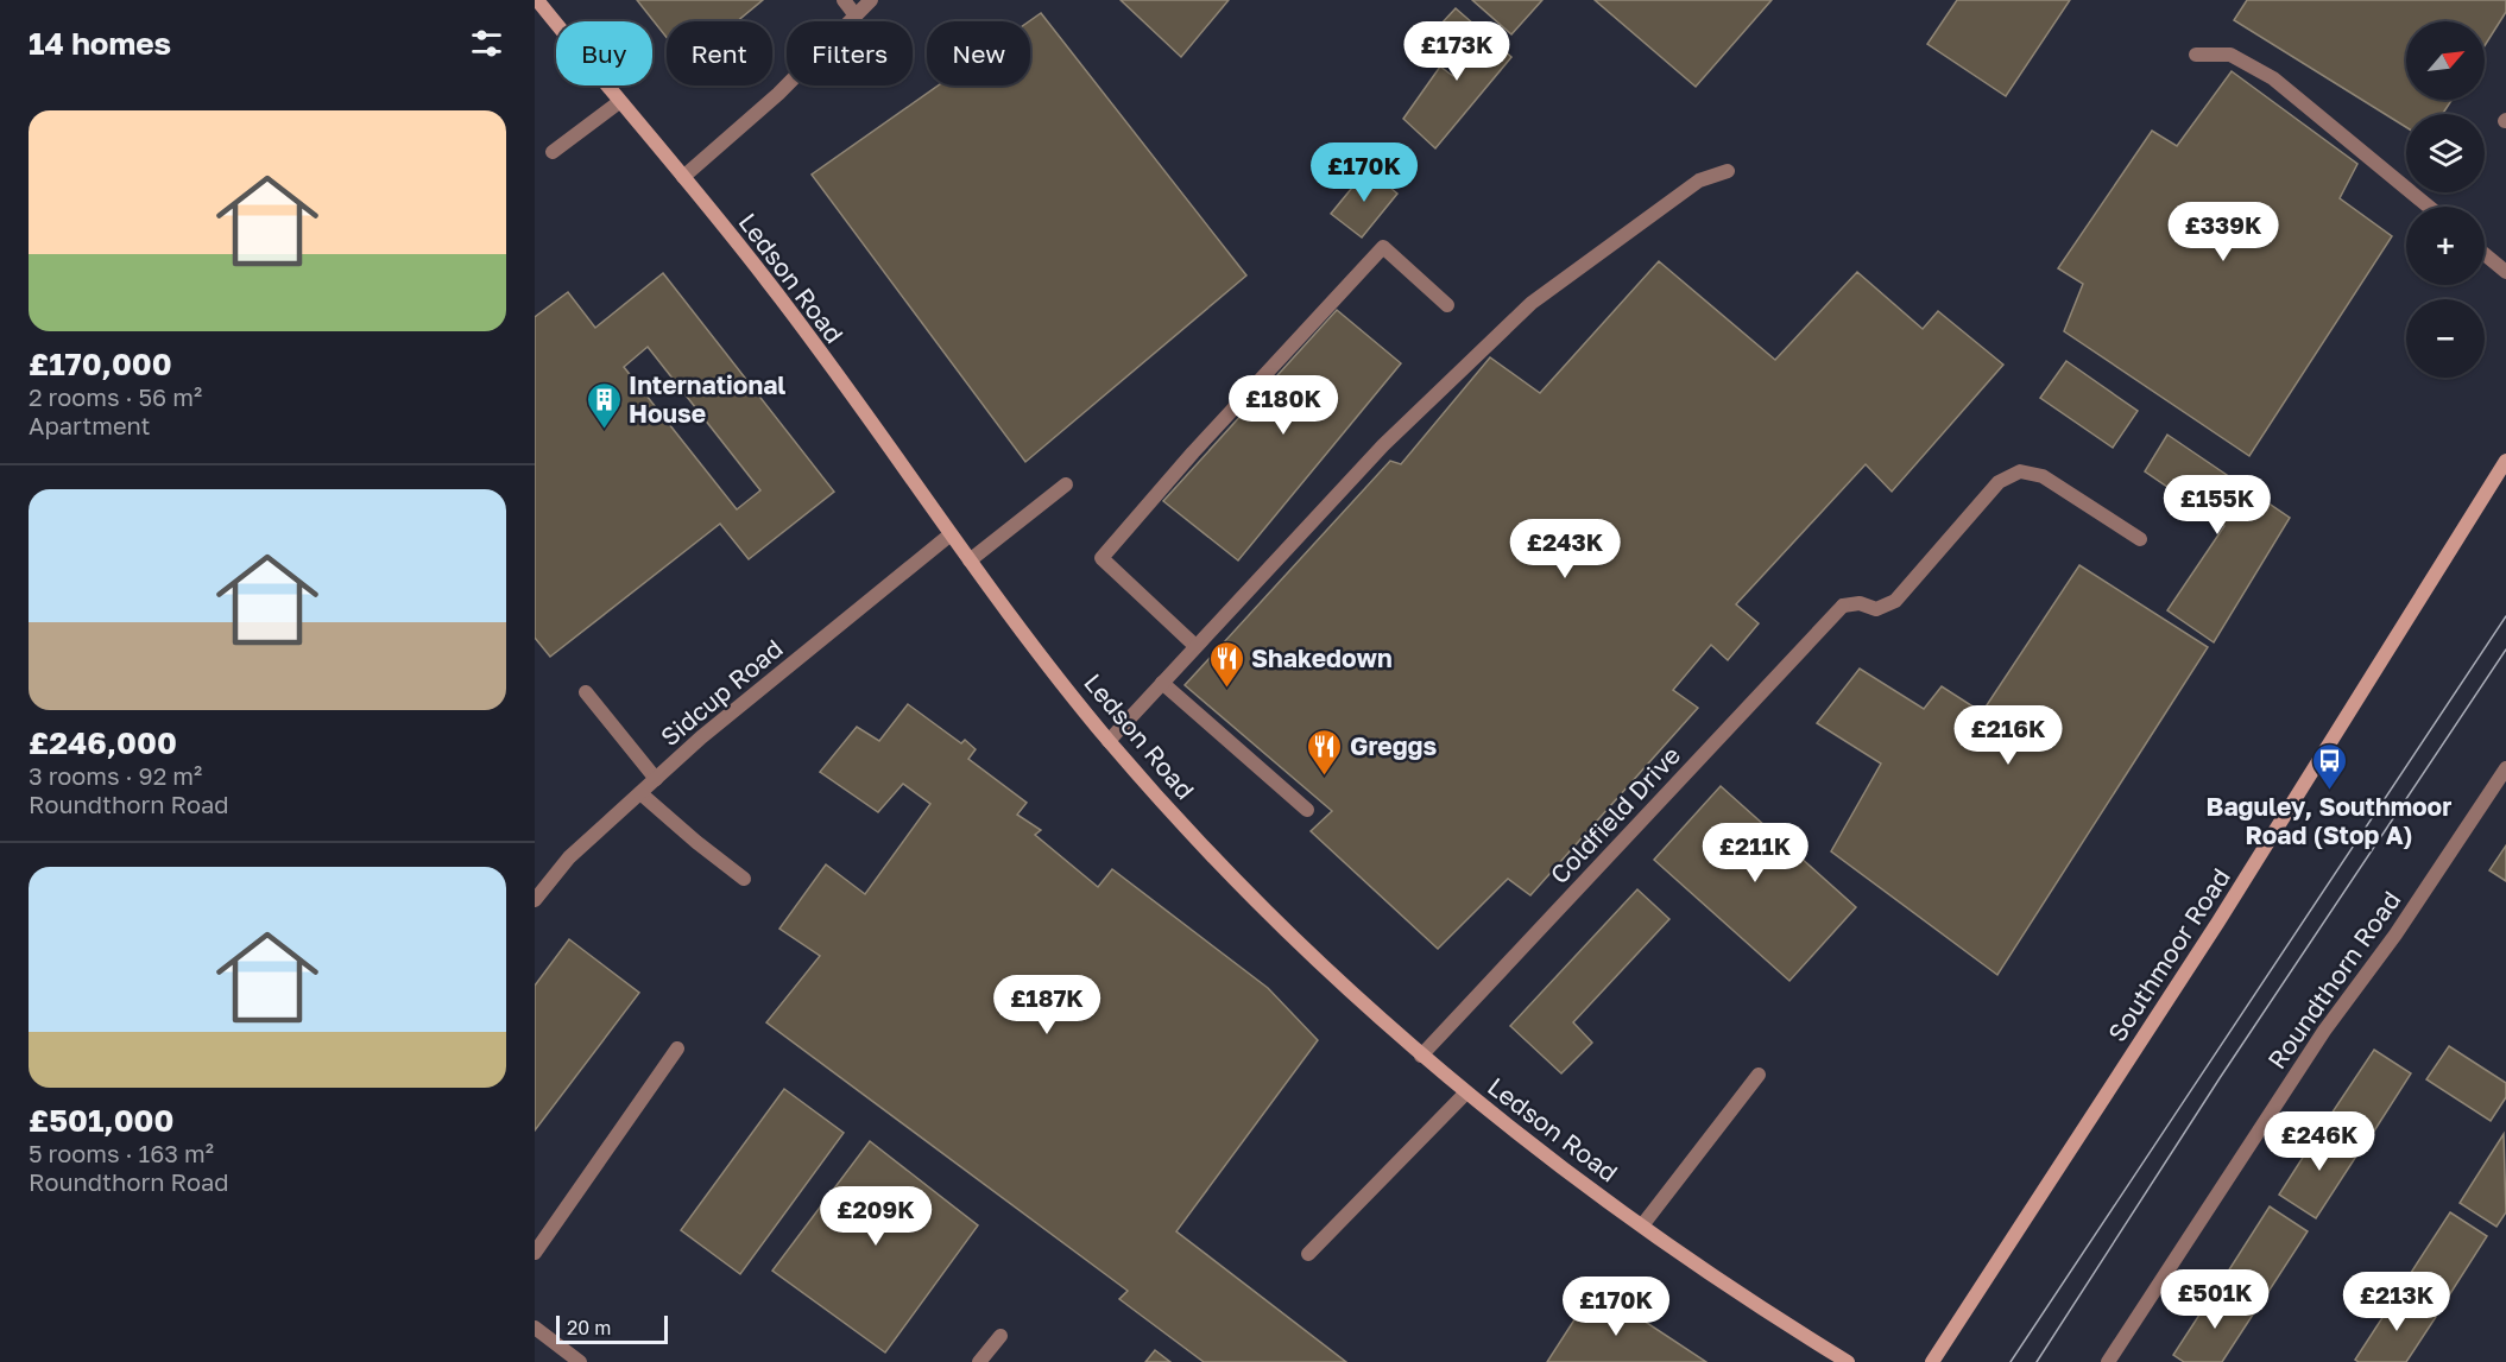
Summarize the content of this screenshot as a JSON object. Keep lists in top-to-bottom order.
{
  "streets": {
    "street": [
      "Ledson Road",
      "Sidcup Road",
      "Coldfield Drive",
      "Southmoor Road",
      "Roundthorn Road"
    ]
  },
  "crossings": [
    ["Ledson Road", "Sidcup Road"],
    ["Ledson Road", "Coldfield Drive"]
  ],
  "places": {
    "building": ["International House"],
    "restaurant": ["Shakedown", "Greggs"],
    "bus stop": ["Baguley, Southmoor Road (Stop A)"]
  },
  "scale_bar": "20 m",
  "north": "top right",
  "page": {
    "heading": "14 homes",
    "map_buttons": ["+", "−"],
    "price": [
      "£173K",
      "£170K",
      "£339K",
      "£180K",
      "£155K",
      "£243K",
      "£216K",
      "£211K",
      "£187K",
      "£246K",
      "£209K",
      "£501K",
      "£213K",
      "£170K"
    ],
    "chip": [
      "Buy",
      "Rent",
      "Filters",
      "New"
    ],
    "list": [
      {
        "name": "£170,000",
        "note": "2 rooms · 56 m² · Apartment"
      },
      {
        "name": "£246,000",
        "note": "3 rooms · 92 m² · Roundthorn Road"
      },
      {
        "name": "£501,000",
        "note": "5 rooms · 163 m² · Roundthorn Road"
      }
    ],
    "scale": "20 m"
  }
}
